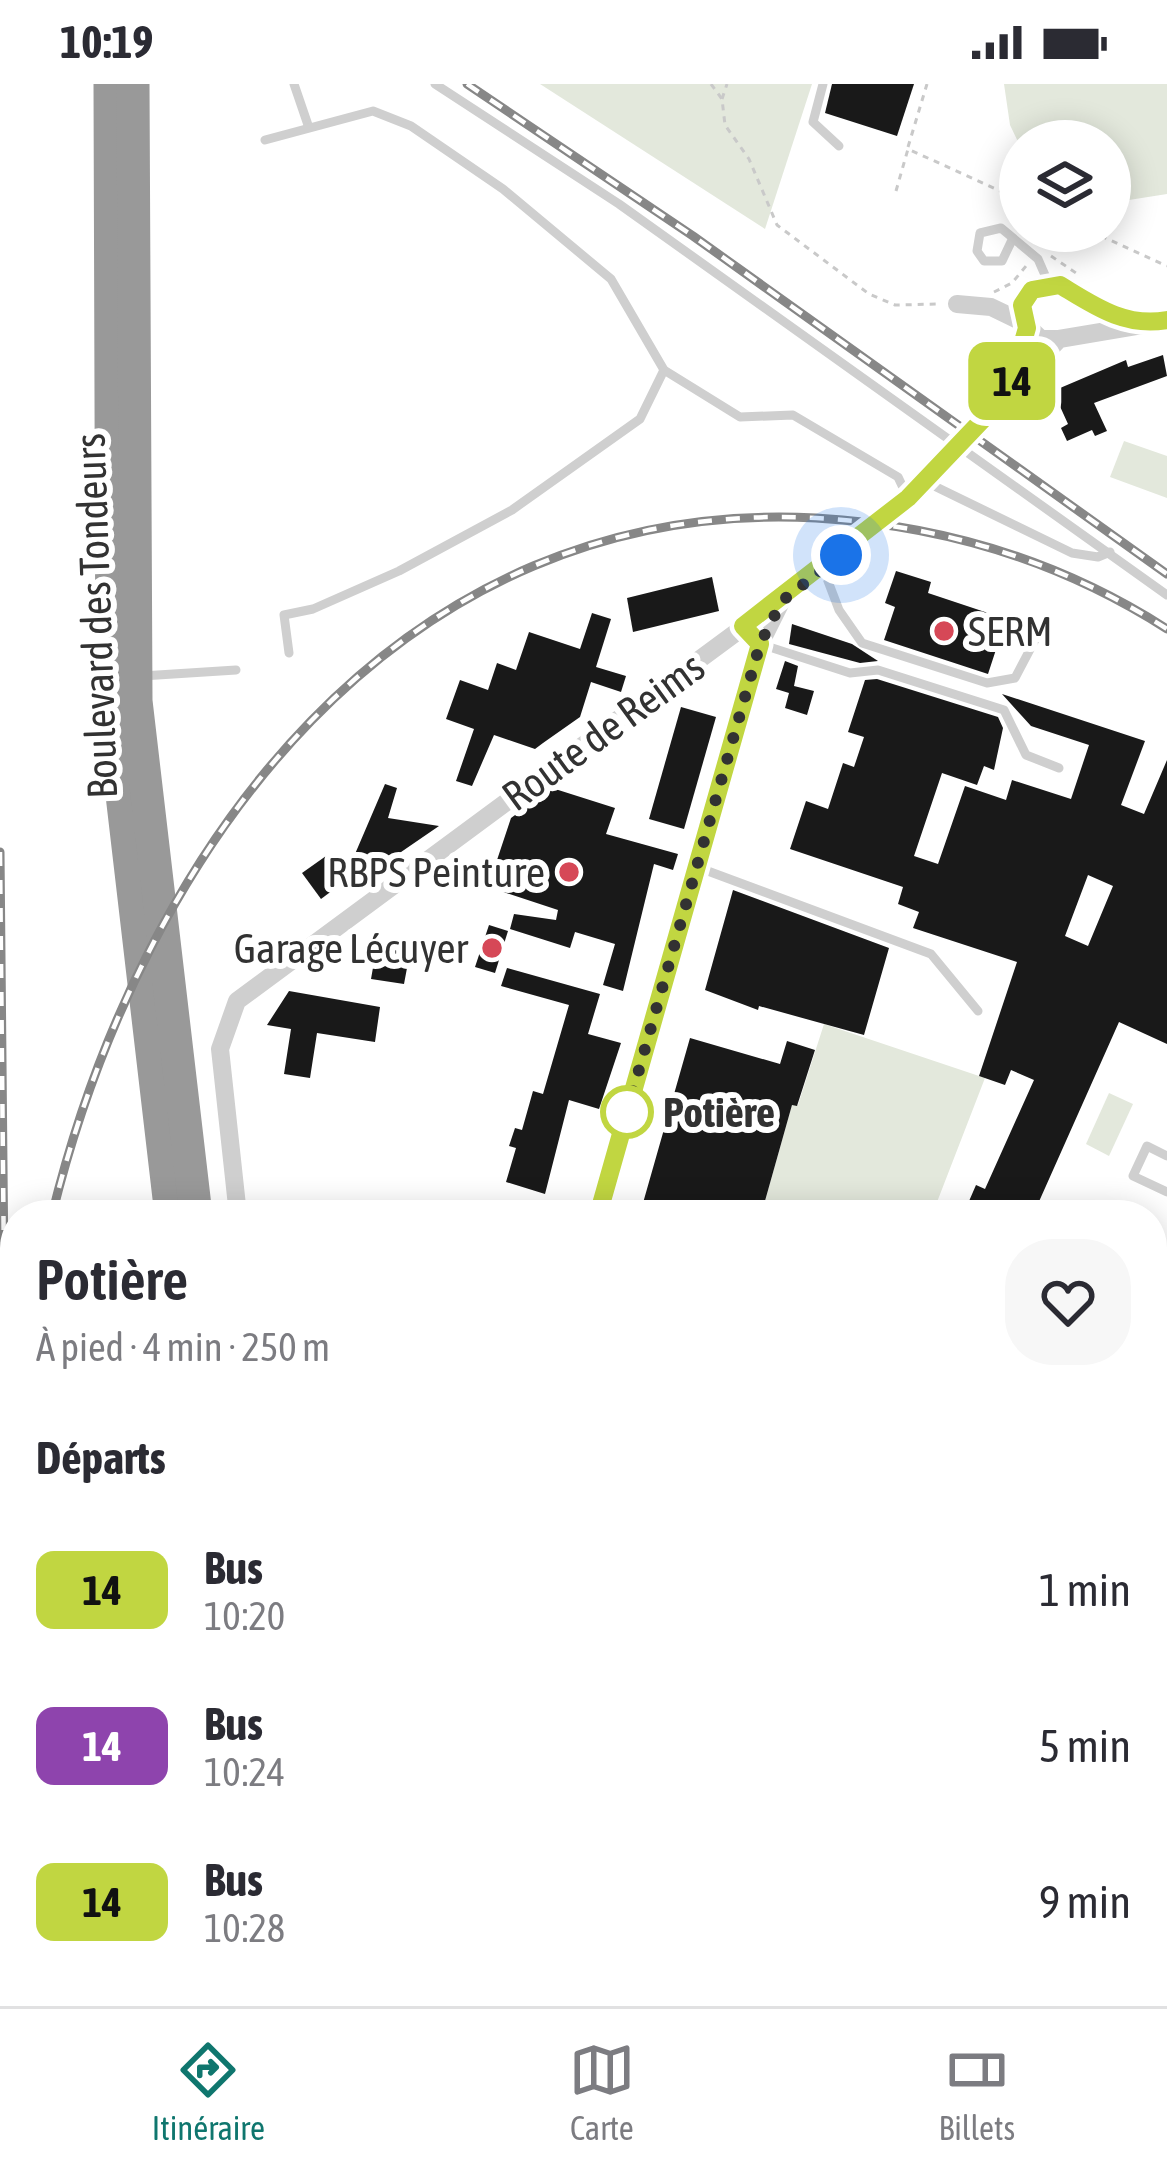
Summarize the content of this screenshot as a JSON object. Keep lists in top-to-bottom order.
{
  "streets": {
    "highway": ["Boulevard des Tondeurs"],
    "street": ["Route de Reims"]
  },
  "places": [
    "SERM",
    "RBPS Peinture",
    "Garage Lécuyer",
    "Potière"
  ],
  "lines": ["bus line 14"],
  "page": {
    "status": "10:19",
    "on_map": "14",
    "heading": [
      ["Potière", "À pied · 4 min · 250 m"],
      "Départs"
    ],
    "list": [
      {
        "mark": "14",
        "name": "Bus",
        "note": "10:20",
        "value": "1 min"
      },
      {
        "mark": "14",
        "name": "Bus",
        "note": "10:24",
        "value": "5 min"
      },
      {
        "mark": "14",
        "name": "Bus",
        "note": "10:28",
        "value": "9 min"
      }
    ],
    "tabs": ["Itinéraire", "Carte", "Billets"]
  }
}
